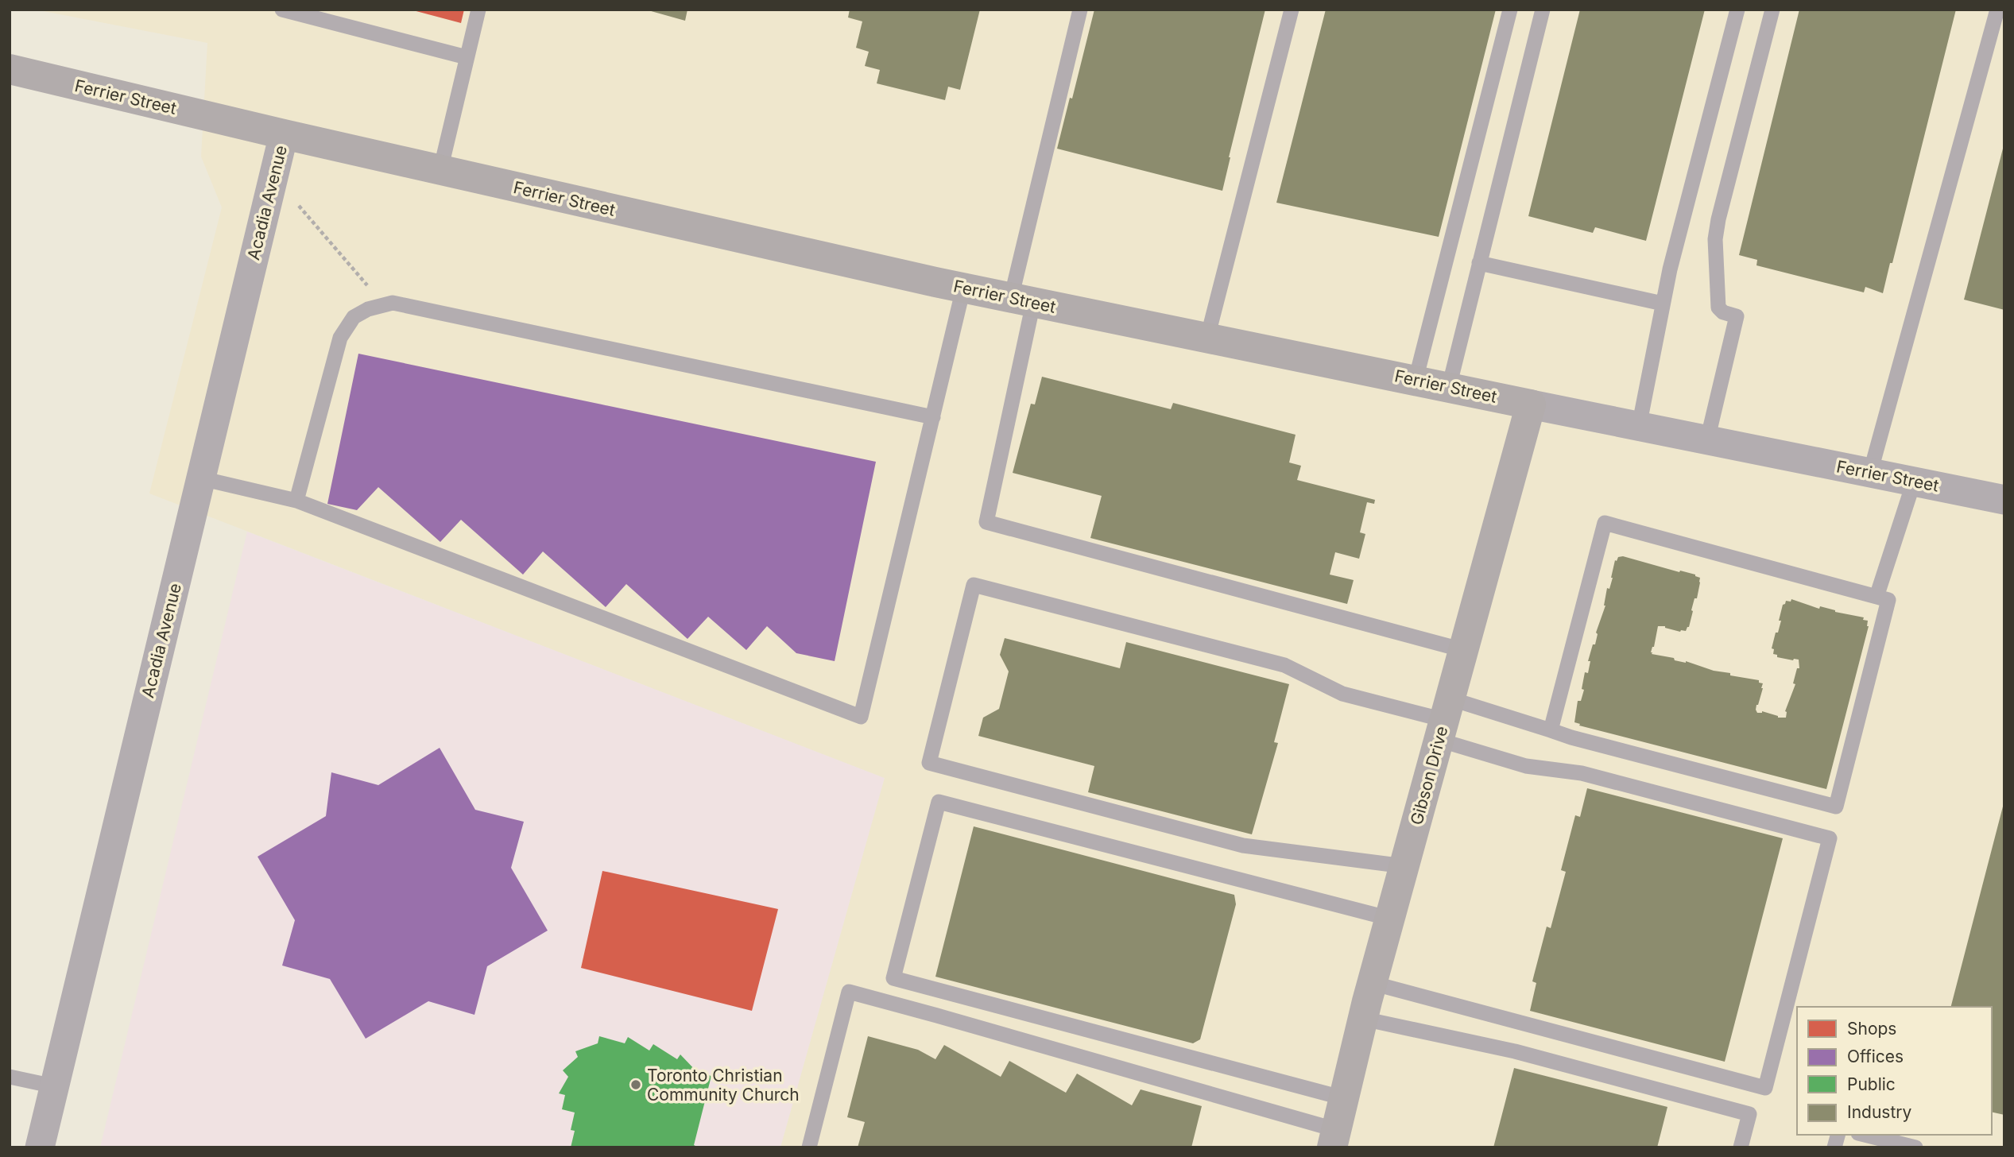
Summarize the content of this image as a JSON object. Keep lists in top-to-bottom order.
{
  "streets": {
    "main road": ["Ferrier Street", "Gibson Drive"],
    "street": ["Acadia Avenue"]
  },
  "crossings": [
    ["Ferrier Street", "Acadia Avenue"],
    ["Ferrier Street", "Gibson Drive"]
  ],
  "places": ["Toronto Christian Community Church"],
  "legend": [
    "Shops",
    "Offices",
    "Public",
    "Industry"
  ]
}
